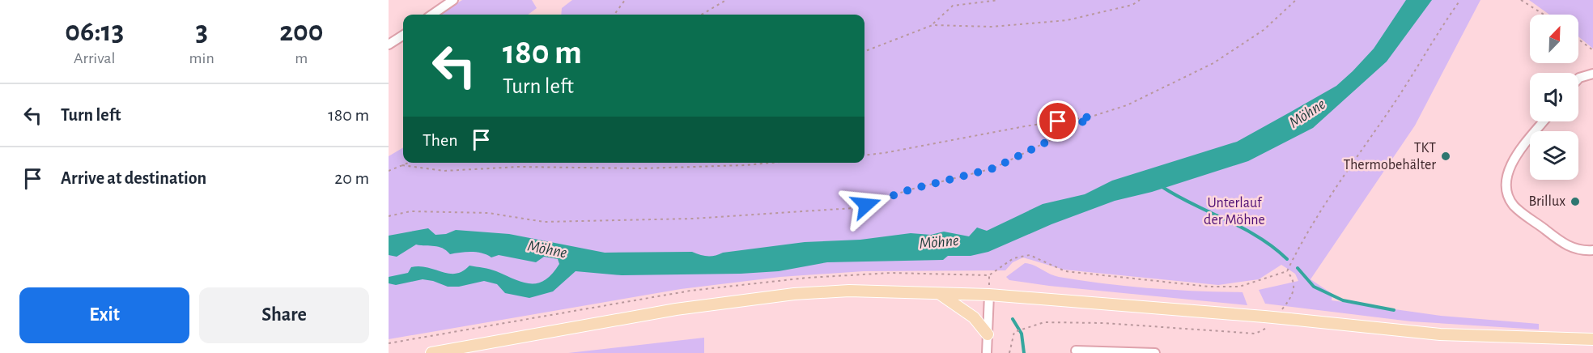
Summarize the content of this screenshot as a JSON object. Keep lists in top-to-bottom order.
{
  "water": ["Möhne"],
  "parks": ["Unterlauf der Möhne"],
  "places": ["TKT Thermobehälter", "Brillux"],
  "north": "top right",
  "page": {
    "eta": [
      "06:13",
      "Arrival",
      "3",
      "min",
      "200",
      "m"
    ],
    "turn": ["180 m", "Turn left"],
    "list": [
      {
        "name": "Turn left",
        "value": "180 m"
      },
      {
        "name": "Arrive at destination",
        "value": "20 m"
      }
    ],
    "then": "Then",
    "buttons": ["Exit", "Share"]
  }
}
